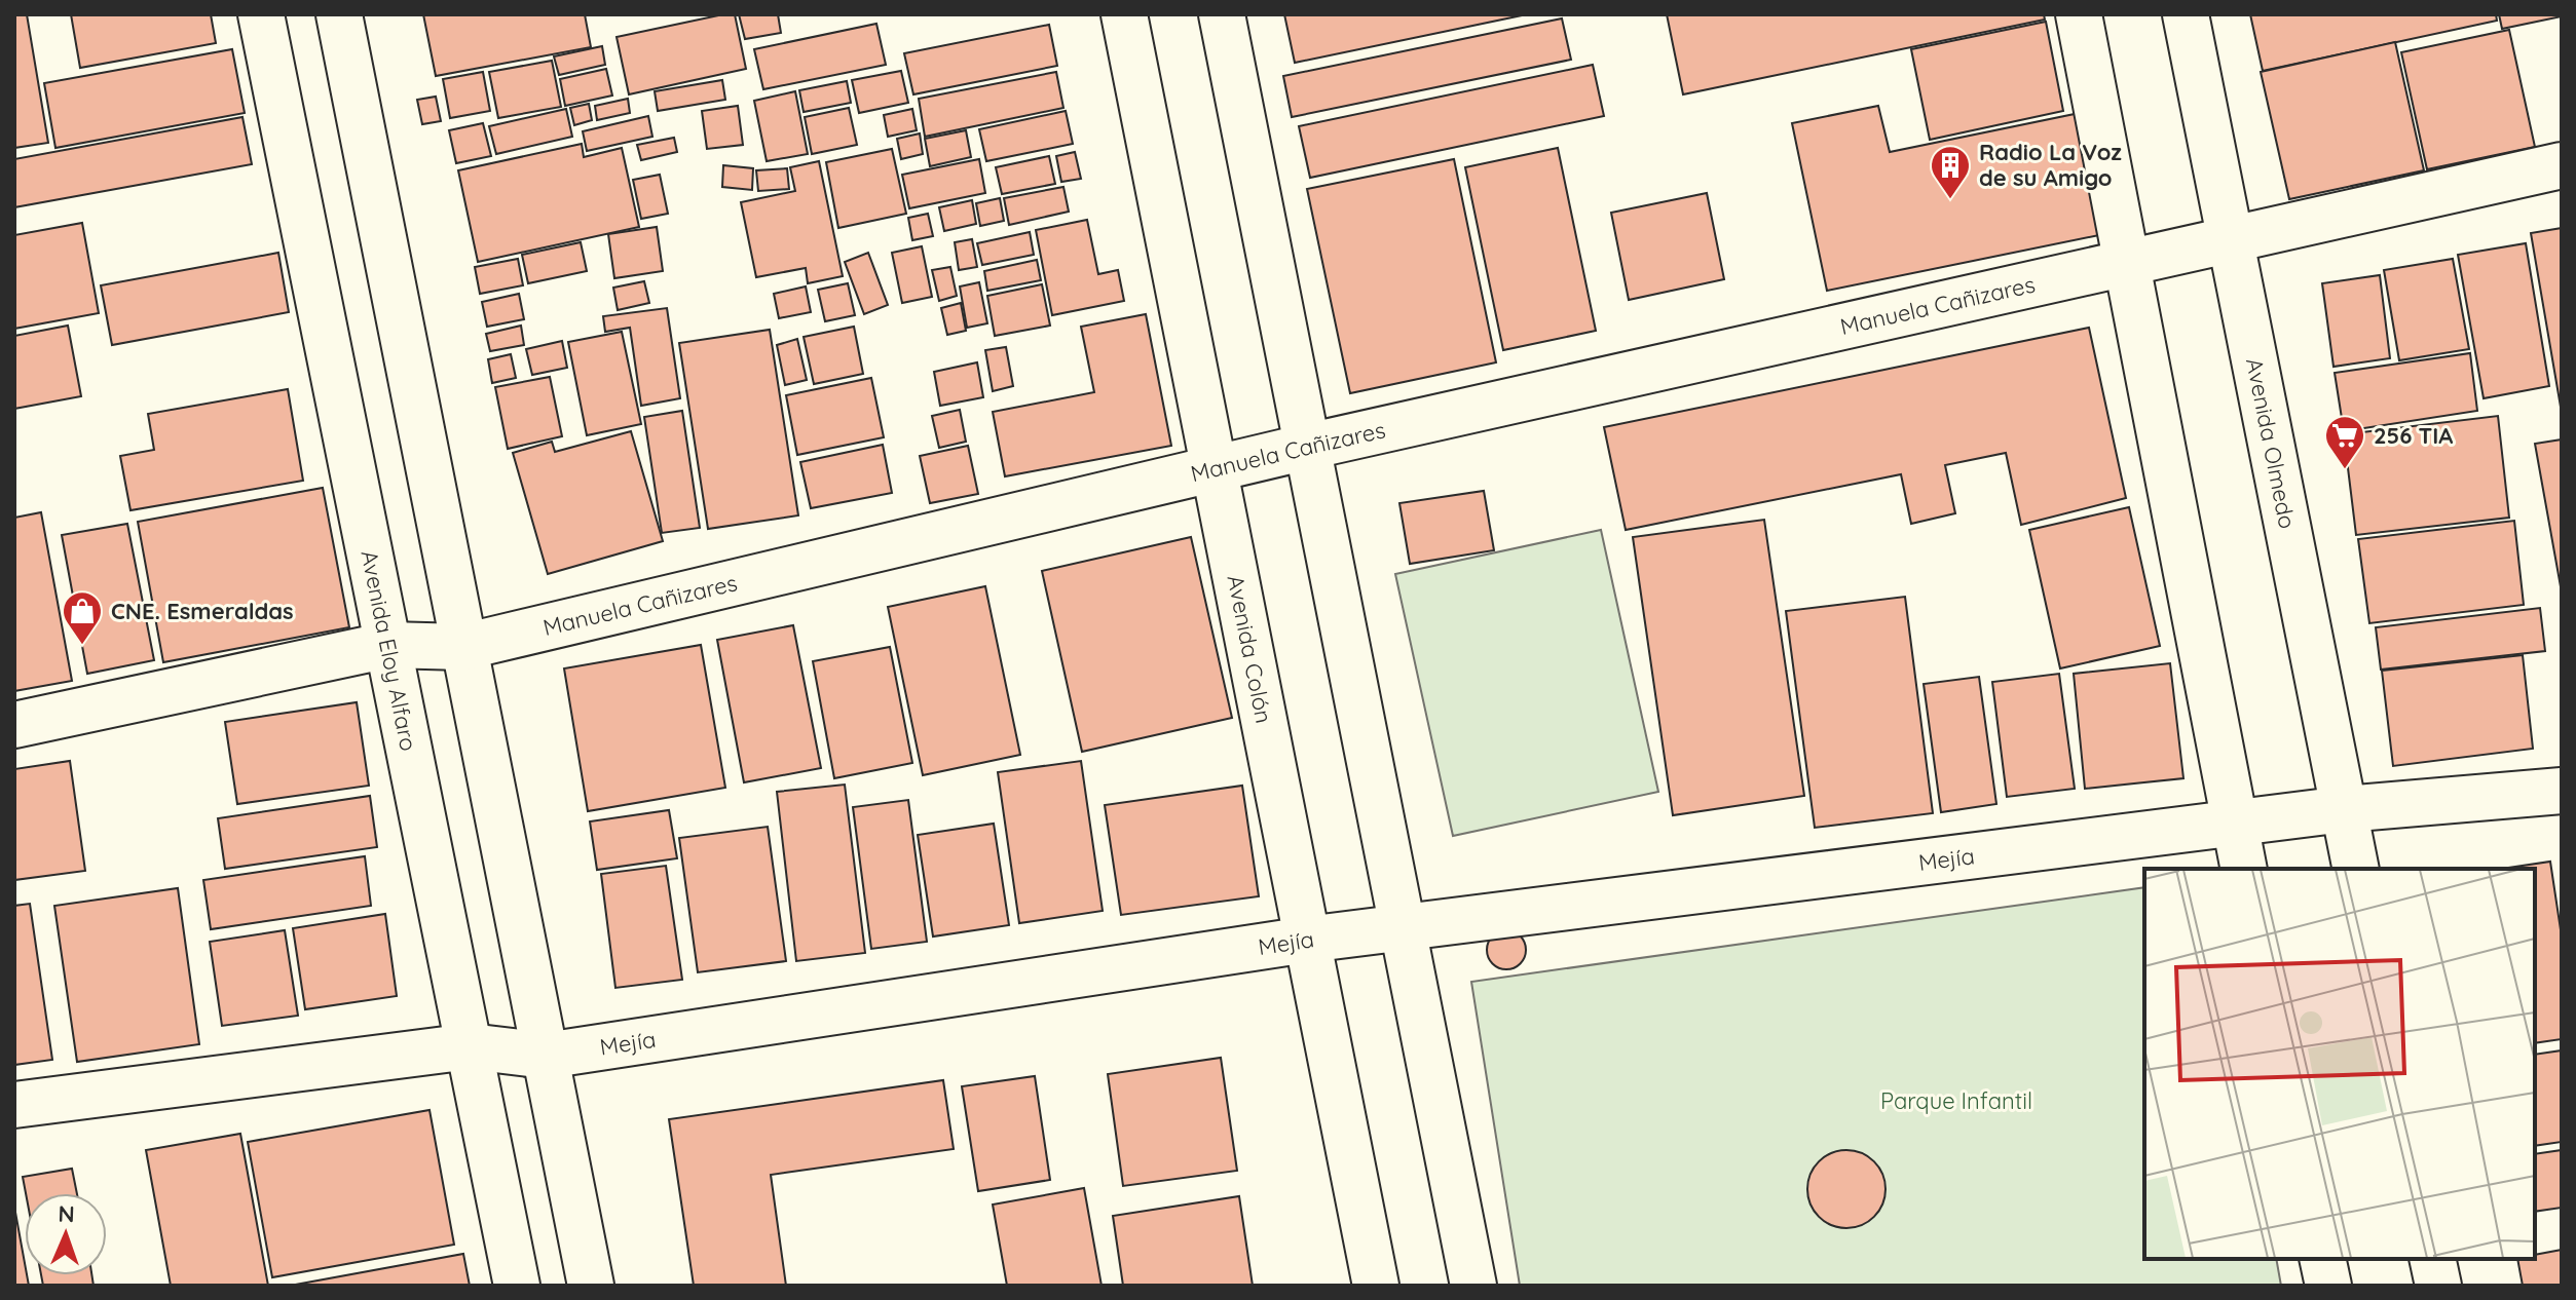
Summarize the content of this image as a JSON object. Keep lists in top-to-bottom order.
{
  "streets": {
    "street": [
      "Manuela Cañizares",
      "Avenida Olmedo",
      "Avenida Eloy Alfaro",
      "Avenida Colón",
      "Mejía"
    ]
  },
  "crossings": [
    ["Manuela Cañizares", "Avenida Olmedo"],
    ["Manuela Cañizares", "Avenida Eloy Alfaro"],
    ["Manuela Cañizares", "Avenida Colón"],
    ["Avenida Olmedo", "Mejía"],
    ["Avenida Eloy Alfaro", "Mejía"],
    ["Avenida Colón", "Mejía"]
  ],
  "parks": ["Parque Infantil"],
  "places": {
    "building": ["Radio La Voz de su Amigo"],
    "supermarket": ["256 TIA"],
    "shop": ["CNE. Esmeraldas"]
  },
  "north": "top"
}
